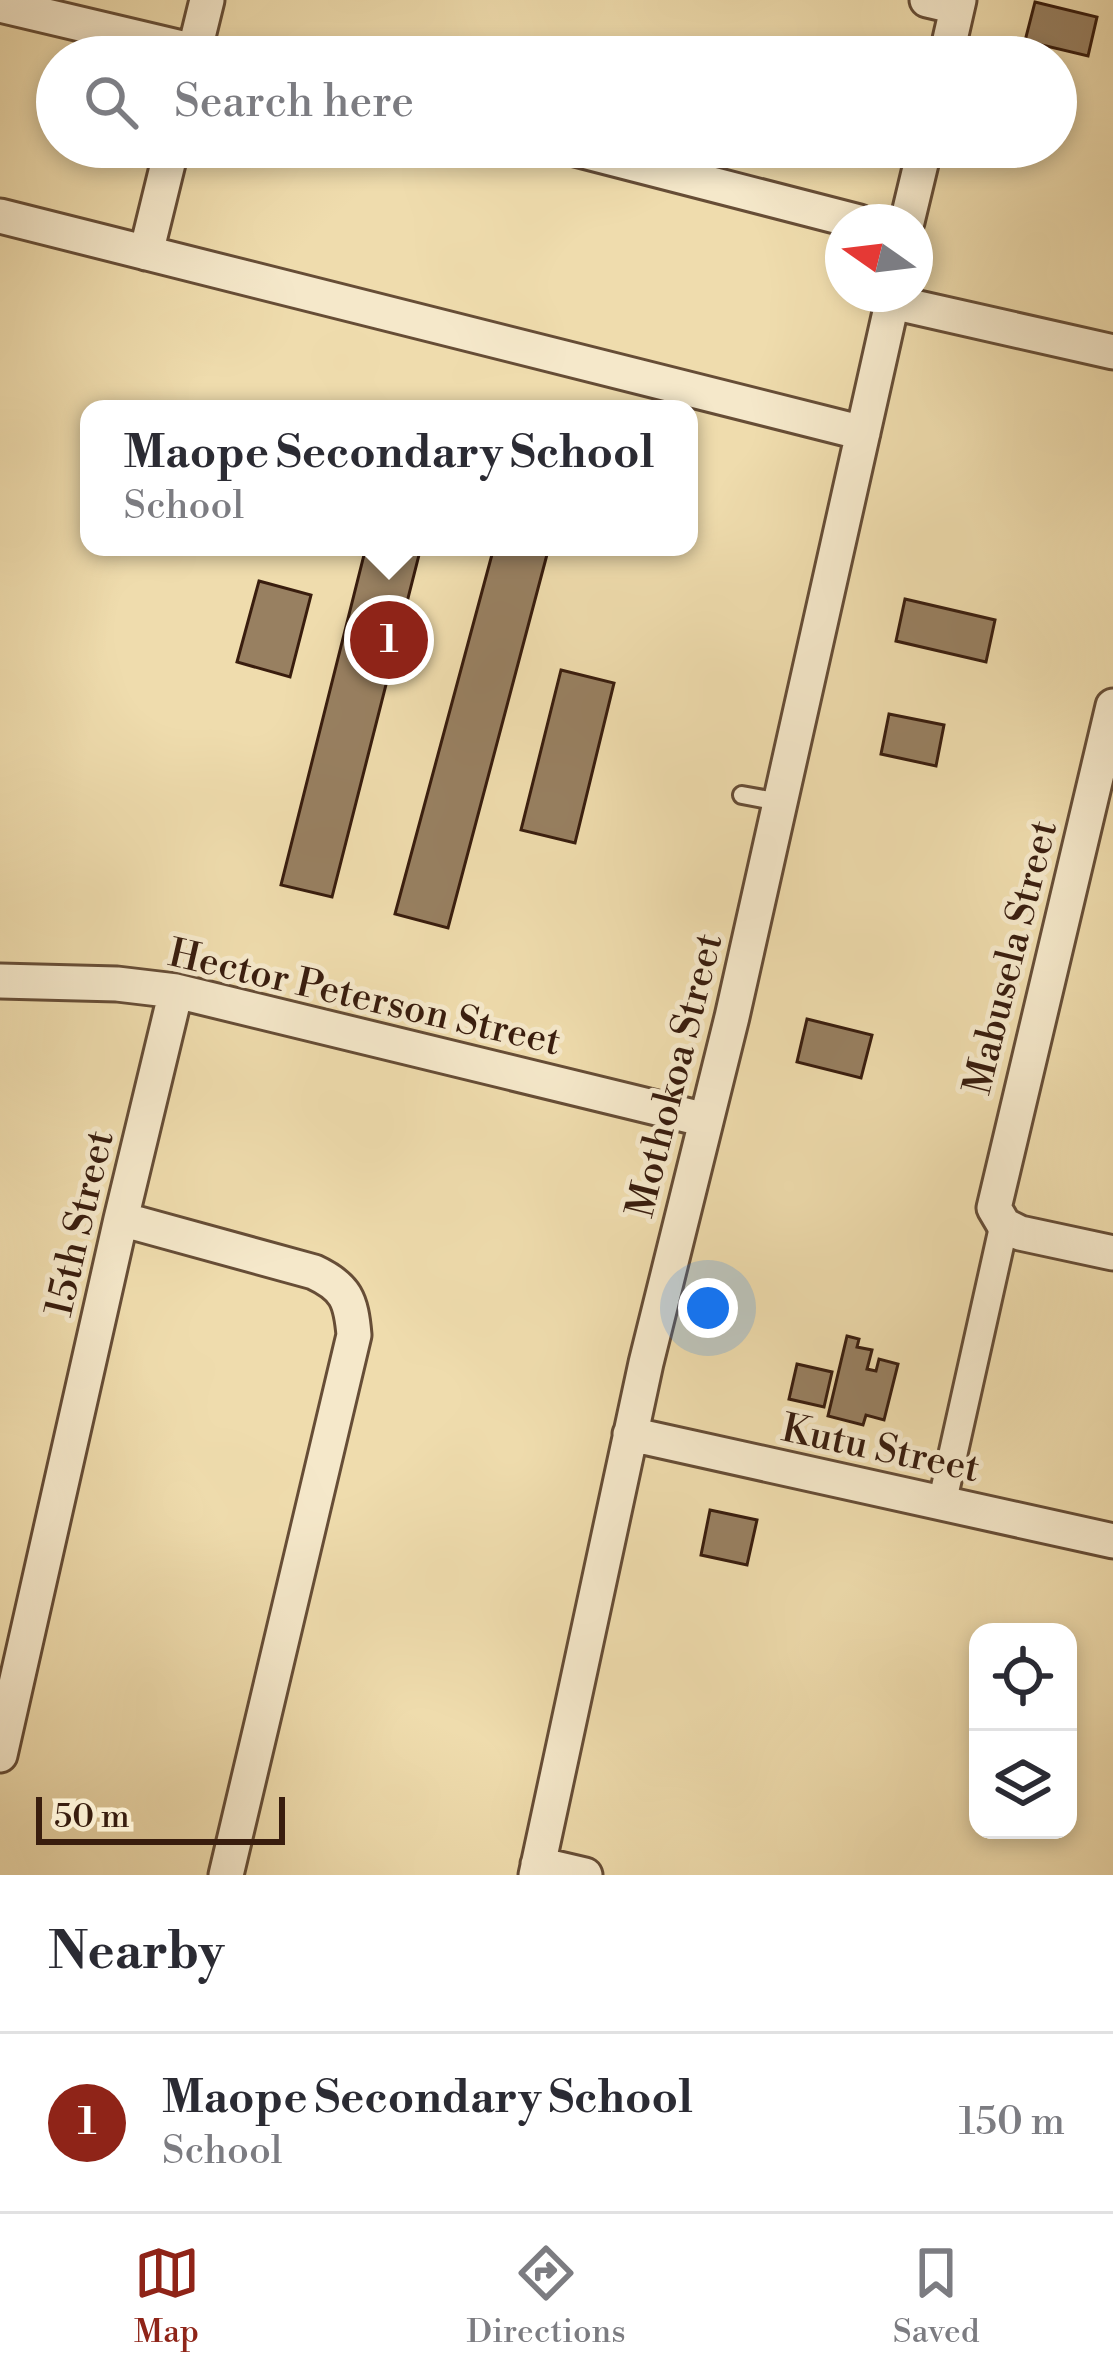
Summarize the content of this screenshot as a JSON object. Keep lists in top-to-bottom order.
{
  "streets": {
    "street": [
      "Mabusela Street",
      "Hector Peterson Street",
      "Mothokoa Street",
      "15th Street",
      "Kutu Street"
    ]
  },
  "crossings": [
    ["Hector Peterson Street", "Mothokoa Street"],
    ["Hector Peterson Street", "15th Street"],
    ["Mothokoa Street", "Kutu Street"]
  ],
  "scale_bar": "50 m",
  "north": "left",
  "page": {
    "search": "Search here",
    "popup": ["Maope Secondary School", "School"],
    "pins": "1",
    "scale": "50 m",
    "heading": "Nearby",
    "list": [
      {
        "mark": "1",
        "name": "Maope Secondary School",
        "note": "School",
        "value": "150 m"
      }
    ],
    "nav": ["Map", "Directions", "Saved"]
  }
}
